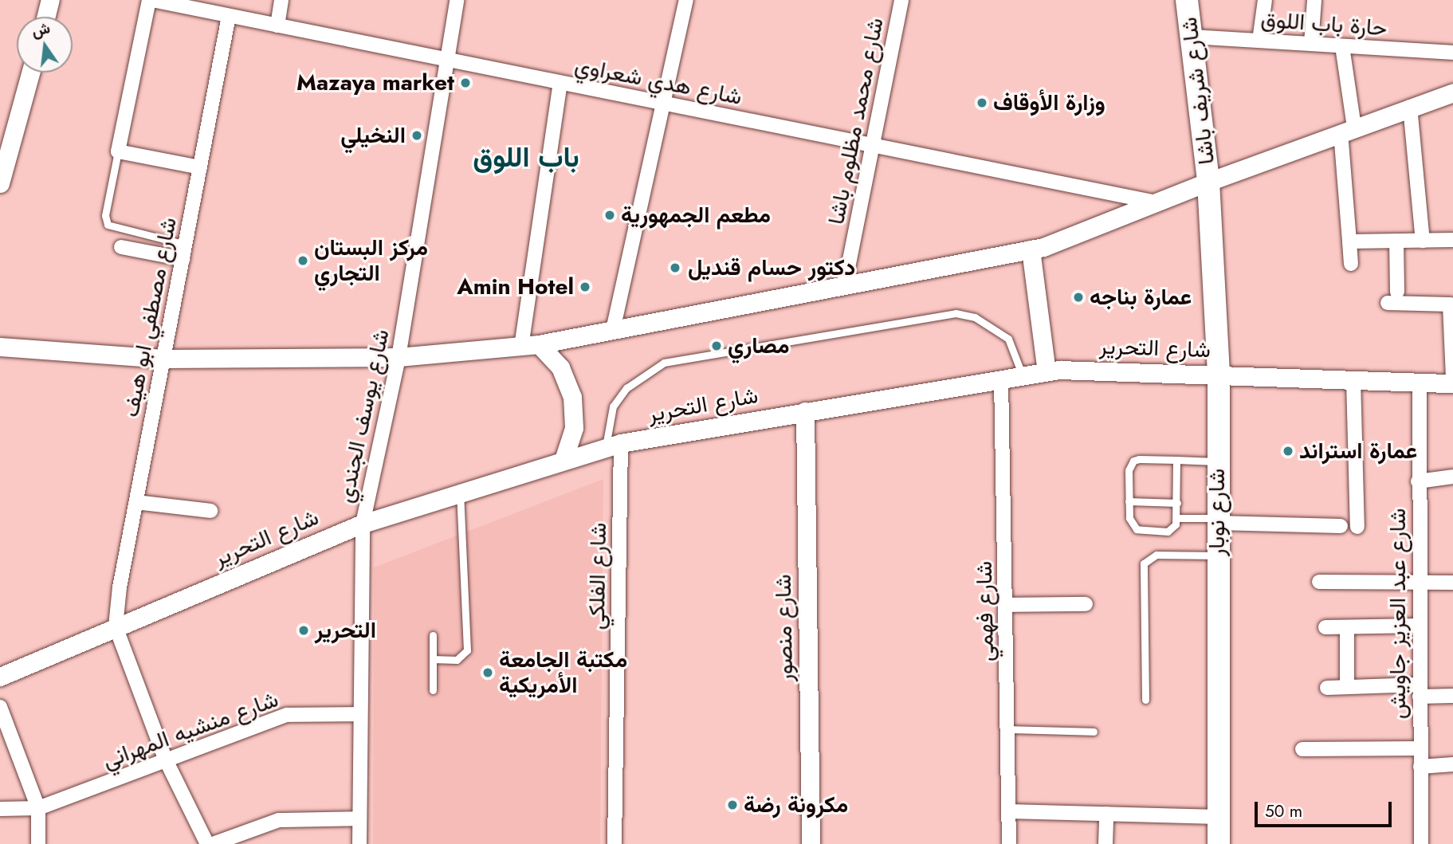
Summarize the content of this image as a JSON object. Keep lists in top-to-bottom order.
{
  "streets": {
    "main road": ["شارع شريف باشا", "شارع نوبار"],
    "street": [
      "حارة باب اللوق",
      "شارع هدي شعراوي",
      "شارع محمد مظلوم باشا",
      "شارع مصطفي ابو هيف",
      "شارع التحرير",
      "شارع يوسف الجندي",
      "شارع الفلكي",
      "شارع فهمي",
      "شارع عبد العزيز جاويش",
      "شارع منصور",
      "شارع منشيه المهراني"
    ]
  },
  "crossings": [
    ["حارة باب اللوق", "شارع شريف باشا"],
    ["شارع هدي شعراوي", "شارع محمد مظلوم باشا"],
    ["شارع هدي شعراوي", "شارع مصطفي ابو هيف"],
    ["شارع هدي شعراوي", "شارع يوسف الجندي"],
    ["شارع شريف باشا", "شارع نوبار"],
    ["شارع مصطفي ابو هيف", "شارع التحرير"],
    ["شارع التحرير", "شارع يوسف الجندي"],
    ["شارع التحرير", "شارع نوبار"],
    ["شارع التحرير", "شارع الفلكي"],
    ["شارع التحرير", "شارع فهمي"],
    ["شارع التحرير", "شارع عبد العزيز جاويش"],
    ["شارع التحرير", "شارع منصور"],
    ["شارع يوسف الجندي", "شارع منشيه المهراني"]
  ],
  "districts": ["باب اللوق"],
  "places": [
    "Mazaya market",
    "وزارة الأوقاف",
    "النخيلي",
    "مطعم الجمهورية",
    "مركز البستان التجاري",
    "دكتور حسام قنديل",
    "Amin Hotel",
    "عمارة بناجه",
    "مصاري",
    "عمارة استراند",
    "التحرير",
    "مكتبة الجامعة الأمريكية",
    "مكرونة رضة"
  ],
  "scale_bar": "50 m",
  "north": "top"
}
